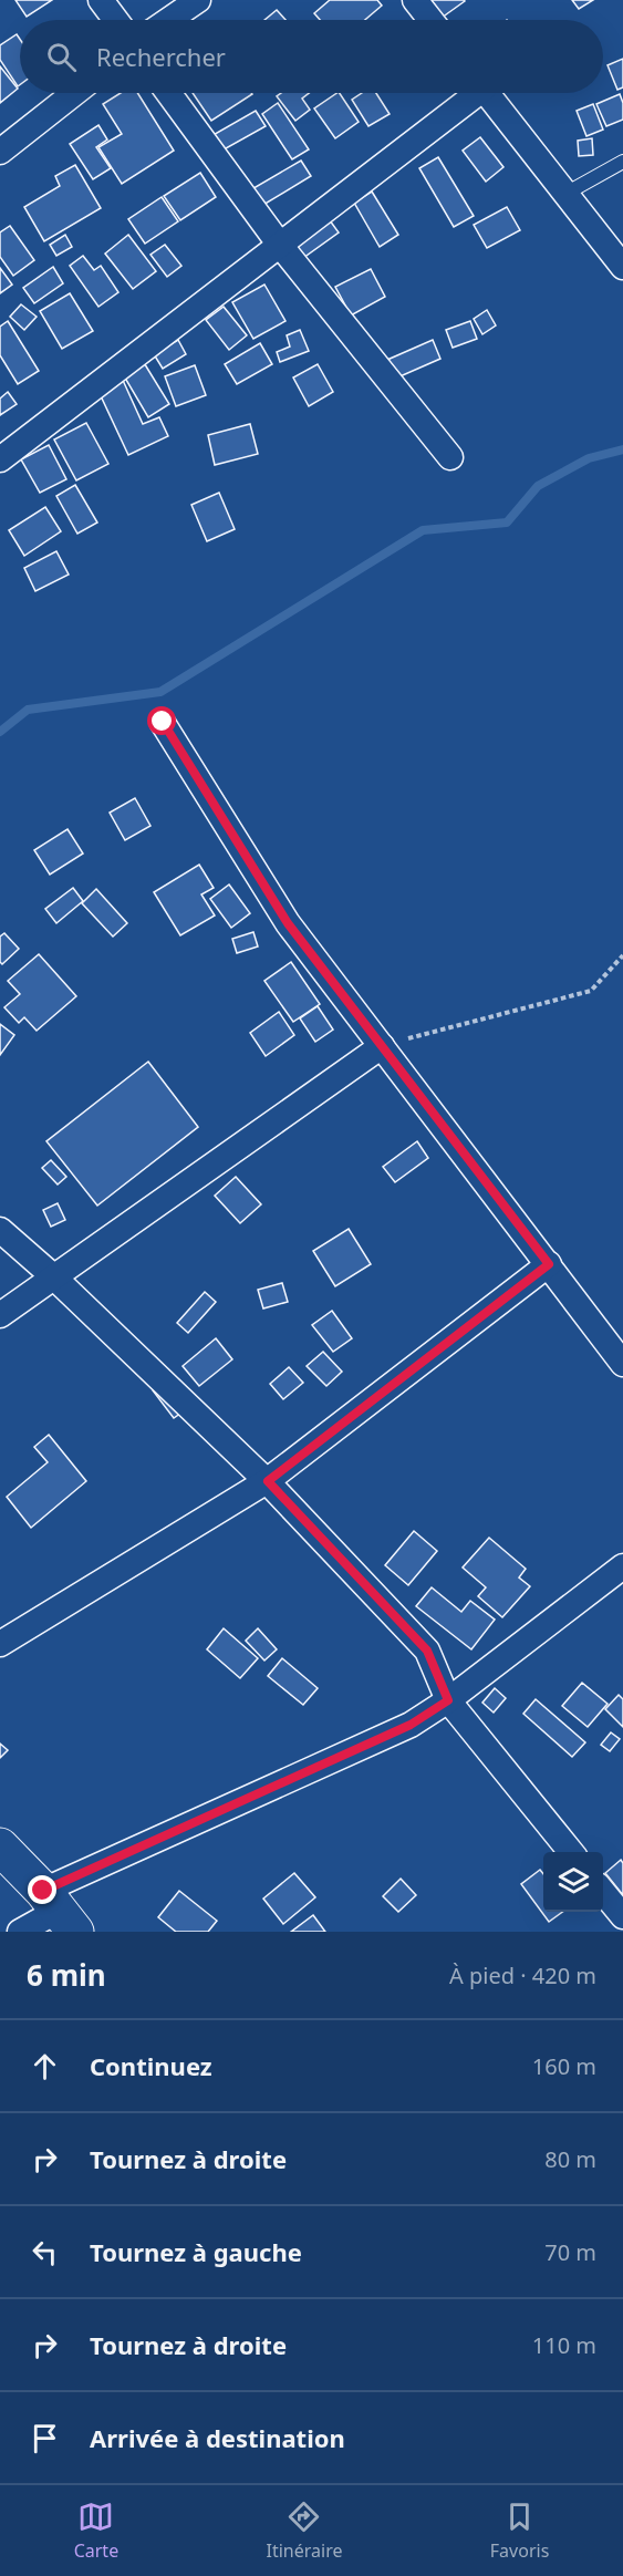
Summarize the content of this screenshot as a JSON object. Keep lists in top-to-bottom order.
{
  "page": {
    "search": "Rechercher",
    "heading": ["6 min", "À pied · 420 m"],
    "list": [
      ["Continuez", "160 m"],
      ["Tournez à droite", "80 m"],
      ["Tournez à gauche", "70 m"],
      ["Tournez à droite", "110 m"],
      "Arrivée à destination"
    ],
    "nav": ["Carte", "Itinéraire", "Favoris"]
  }
}
